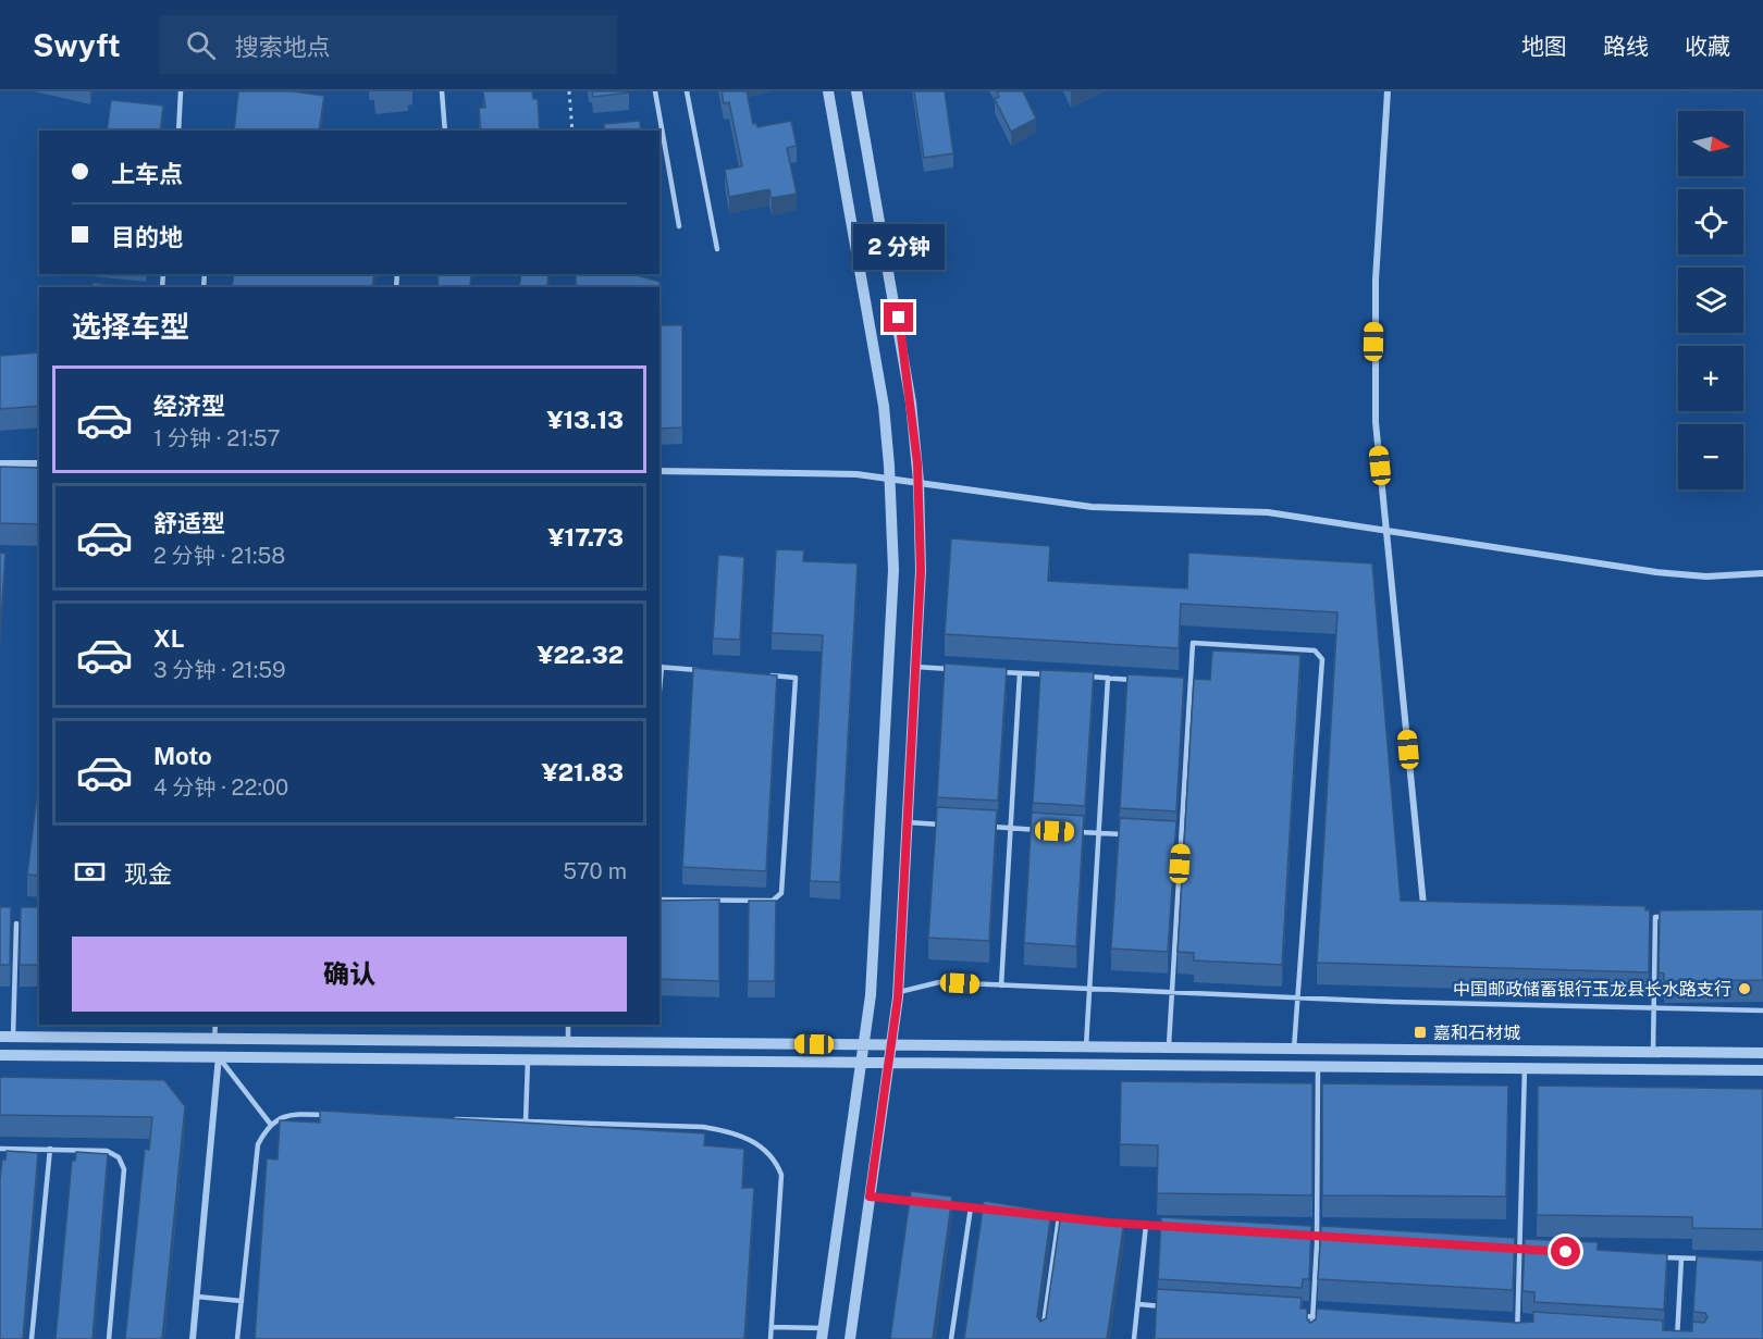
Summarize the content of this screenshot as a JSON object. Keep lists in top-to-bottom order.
{
  "places": {
    "other": ["中国邮政储蓄银行玉龙县长水路支行"],
    "transit": ["嘉和石材城"]
  },
  "north": "right",
  "page": {
    "header": "Swyft",
    "search": "搜索地点",
    "nav": ["地图", "路线", "收藏"],
    "map_buttons": ["+", "−"],
    "banner": ["上车点", "目的地"],
    "bubble": "2 分钟",
    "heading": "选择车型",
    "list": [
      {
        "name": "经济型",
        "note": "1 分钟 · 21:57",
        "value": "¥13.13"
      },
      {
        "name": "舒适型",
        "note": "2 分钟 · 21:58",
        "value": "¥17.73"
      },
      {
        "name": "XL",
        "note": "3 分钟 · 21:59",
        "value": "¥22.32"
      },
      {
        "name": "Moto",
        "note": "4 分钟 · 22:00",
        "value": "¥21.83"
      }
    ],
    "pay": ["现金", "570 m"],
    "buttons": "确认"
  }
}
